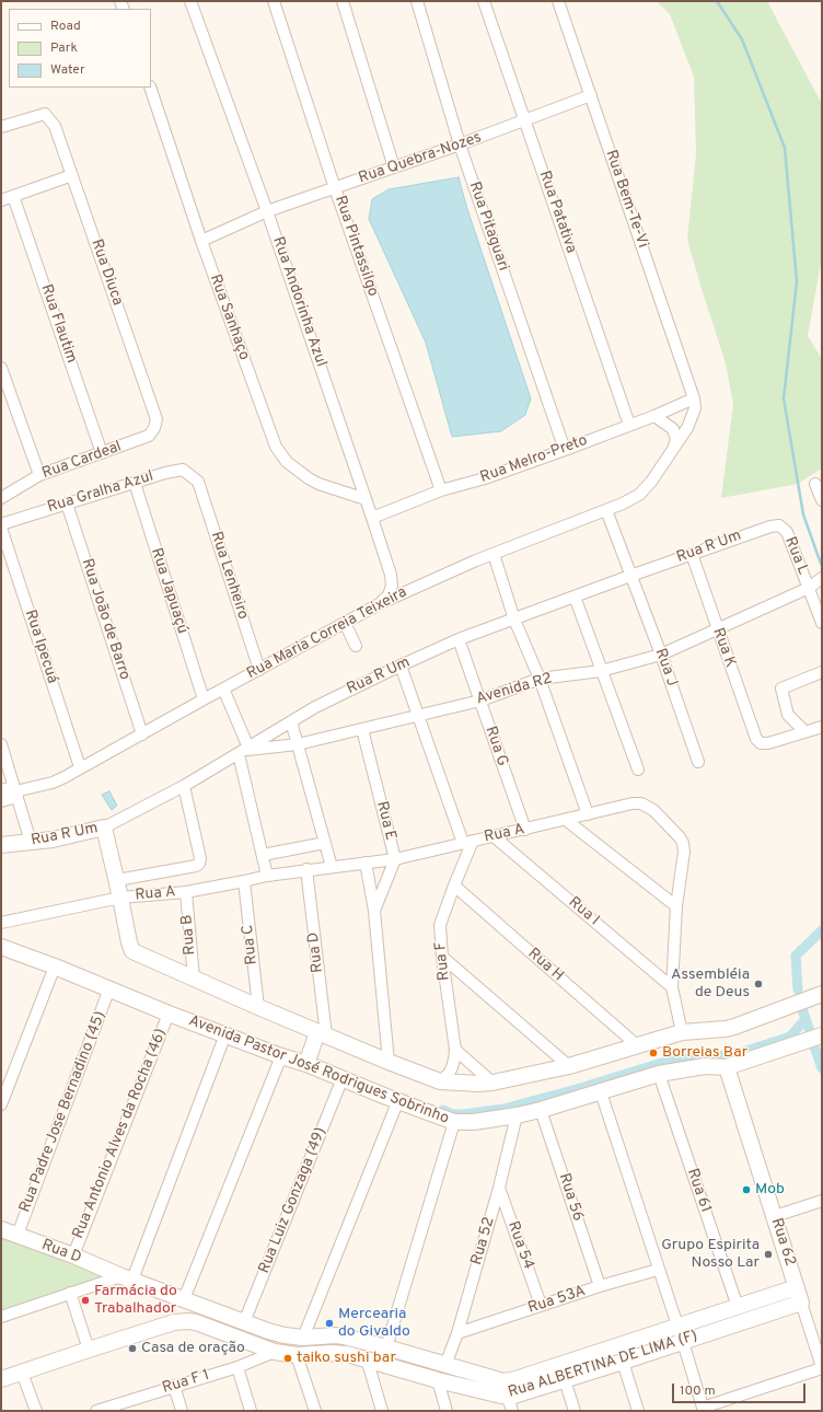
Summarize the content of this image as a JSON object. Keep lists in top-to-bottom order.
{
  "streets": {
    "street": [
      "Rua Quebra-Nozes",
      "Rua Bem-Te-Vi",
      "Rua Patativa",
      "Rua Pitaguari",
      "Rua Pintassilgo",
      "Rua Diuca",
      "Rua Andorinha Azul",
      "Rua Sanhaço",
      "Rua Flautim",
      "Rua Melro-Preto",
      "Rua Cardeal",
      "Rua Gralha Azul",
      "Rua R Um",
      "Rua L",
      "Rua Lenheiro",
      "Rua Japuaçú",
      "Rua João de Barro",
      "Rua Maria Correia Teixeira",
      "Rua Ipecuá",
      "Rua K",
      "Rua J",
      "Avenida R2",
      "Rua G",
      "Rua E",
      "Rua A",
      "Rua I",
      "Rua B",
      "Rua C",
      "Rua D",
      "Rua F",
      "Rua H",
      "Avenida Pastor José Rodrigues Sobrinho",
      "Rua Padre Jose Bernadino (45)",
      "Rua Antonio Alves da Rocha (46)",
      "Rua 61",
      "Rua 56",
      "Rua Luiz Gonzaga (49)",
      "Rua 52",
      "Rua 62",
      "Rua 54",
      "Rua 53A",
      "Rua ALBERTINA DE LIMA (F)",
      "Rua F 1"
    ]
  },
  "crossings": [
    ["Rua Quebra-Nozes", "Rua Bem-Te-Vi"],
    ["Rua Quebra-Nozes", "Rua Patativa"],
    ["Rua Quebra-Nozes", "Rua Pitaguari"],
    ["Rua Quebra-Nozes", "Rua Pintassilgo"],
    ["Rua Quebra-Nozes", "Rua Andorinha Azul"],
    ["Rua Quebra-Nozes", "Rua Sanhaço"],
    ["Rua Bem-Te-Vi", "Rua Melro-Preto"],
    ["Rua Bem-Te-Vi", "Rua Maria Correia Teixeira"],
    ["Rua Patativa", "Rua Melro-Preto"],
    ["Rua Pitaguari", "Rua Melro-Preto"],
    ["Rua Pintassilgo", "Rua Melro-Preto"],
    ["Rua Diuca", "Rua Cardeal"],
    ["Rua Andorinha Azul", "Rua Sanhaço"],
    ["Rua Andorinha Azul", "Rua Melro-Preto"],
    ["Rua Andorinha Azul", "Rua Maria Correia Teixeira"],
    ["Rua Flautim", "Rua Cardeal"],
    ["Rua Melro-Preto", "Rua Maria Correia Teixeira"],
    ["Rua Gralha Azul", "Rua Lenheiro"],
    ["Rua Gralha Azul", "Rua Japuaçú"],
    ["Rua Gralha Azul", "Rua João de Barro"],
    ["Rua R Um", "Rua L"],
    ["Rua R Um", "Rua K"],
    ["Rua R Um", "Rua J"],
    ["Rua R Um", "Avenida R2"],
    ["Rua R Um", "Rua G"],
    ["Rua R Um", "Rua A"],
    ["Rua L", "Avenida R2"],
    ["Rua Lenheiro", "Rua Maria Correia Teixeira"],
    ["Rua Japuaçú", "Rua Maria Correia Teixeira"],
    ["Rua João de Barro", "Rua Maria Correia Teixeira"],
    ["Rua Maria Correia Teixeira", "Rua Ipecuá"],
    ["Rua Maria Correia Teixeira", "Rua J"],
    ["Rua K", "Avenida R2"],
    ["Rua J", "Avenida R2"],
    ["Avenida R2", "Rua G"],
    ["Avenida R2", "Rua E"],
    ["Rua G", "Rua A"],
    ["Rua E", "Rua A"],
    ["Rua A", "Rua I"],
    ["Rua A", "Rua B"],
    ["Rua A", "Rua C"],
    ["Rua A", "Rua D"],
    ["Rua A", "Rua F"],
    ["Rua D", "Rua Padre Jose Bernadino (45)"],
    ["Rua D", "Rua Antonio Alves da Rocha (46)"],
    ["Rua D", "Rua 61"],
    ["Rua D", "Rua Luiz Gonzaga (49)"],
    ["Rua D", "Rua 52"],
    ["Rua D", "Rua 62"],
    ["Rua F", "Rua H"],
    ["Avenida Pastor José Rodrigues Sobrinho", "Rua Padre Jose Bernadino (45)"],
    ["Avenida Pastor José Rodrigues Sobrinho", "Rua Antonio Alves da Rocha (46)"],
    ["Avenida Pastor José Rodrigues Sobrinho", "Rua 61"],
    ["Avenida Pastor José Rodrigues Sobrinho", "Rua 56"],
    ["Avenida Pastor José Rodrigues Sobrinho", "Rua Luiz Gonzaga (49)"],
    ["Avenida Pastor José Rodrigues Sobrinho", "Rua 52"],
    ["Avenida Pastor José Rodrigues Sobrinho", "Rua 62"],
    ["Rua 56", "Rua 53A"],
    ["Rua 52", "Rua 54"],
    ["Rua 52", "Rua 53A"],
    ["Rua 62", "Rua ALBERTINA DE LIMA (F)"],
    ["Rua 54", "Rua 53A"],
    ["Rua ALBERTINA DE LIMA (F)", "Rua F 1"]
  ],
  "places": [
    "Assembléia de Deus",
    "Borreias Bar",
    "Mob",
    "Grupo Espirita Nosso Lar",
    "Farmácia do Trabalhador",
    "Mercearia do Givaldo",
    "Casa de oração",
    "taiko sushi bar"
  ],
  "legend": ["Road", "Park", "Water"],
  "scale_bar": "100 m"
}
